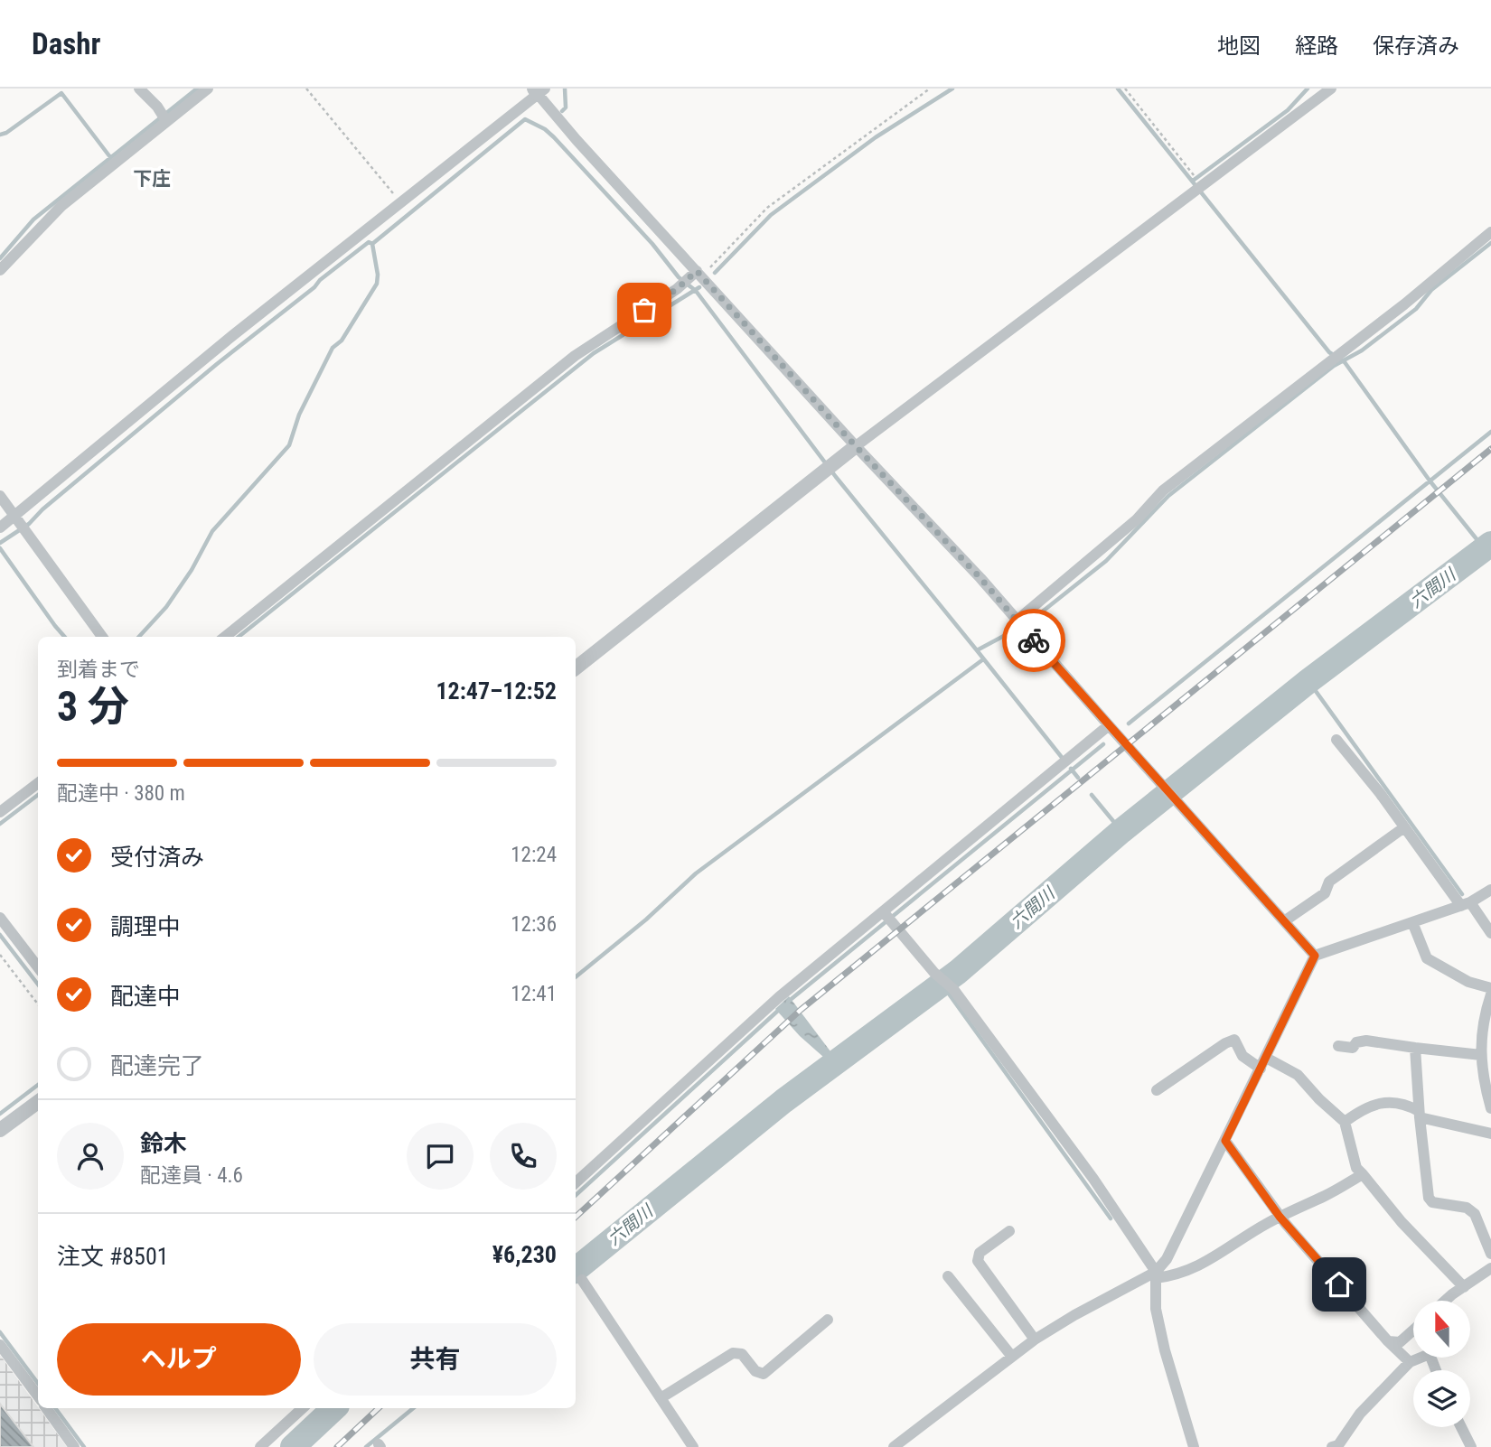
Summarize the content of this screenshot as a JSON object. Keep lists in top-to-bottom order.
{
  "districts": ["下庄"],
  "water": ["六間川"],
  "north": "top",
  "page": {
    "header": "Dashr",
    "nav": ["地図", "経路", "保存済み"],
    "heading": ["3 分", "到着まで", "12:47–12:52"],
    "panel": [
      "鈴木",
      "配達員 · 4.6",
      "注文 #8501",
      "¥6,230"
    ],
    "bar": "配達中 · 380 m",
    "list": [
      ["受付済み", "12:24"],
      ["調理中", "12:36"],
      ["配達中", "12:41"],
      "配達完了"
    ],
    "buttons": ["ヘルプ", "共有"]
  }
}
